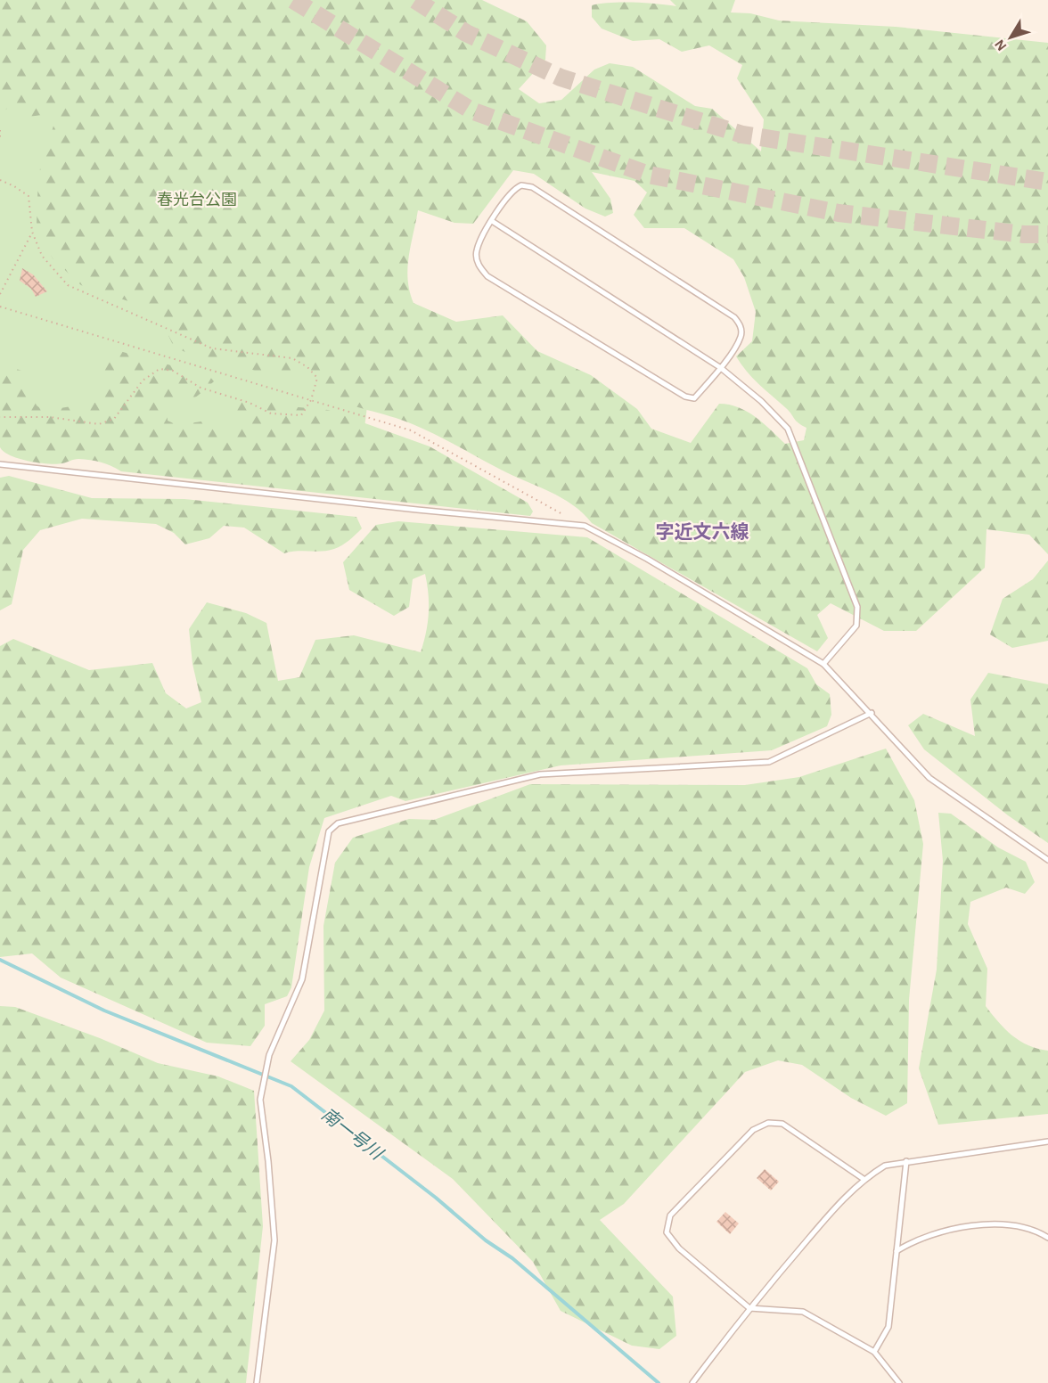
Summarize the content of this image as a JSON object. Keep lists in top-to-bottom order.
{
  "districts": ["字近文六線"],
  "water": ["南一号川"],
  "parks": ["春光台公園"],
  "north": "bottom left"
}
